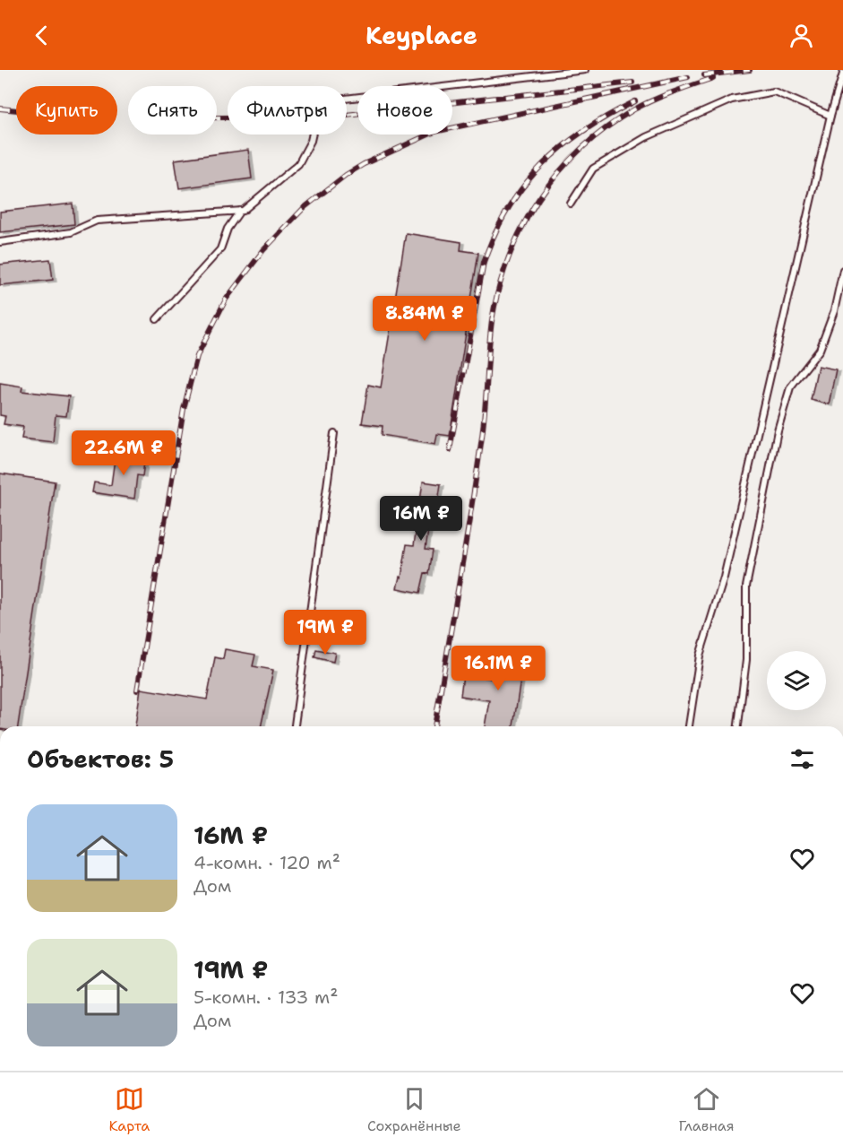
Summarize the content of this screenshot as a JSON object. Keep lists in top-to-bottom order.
{
  "page": {
    "header": "Keyplace",
    "chip": [
      "Купить",
      "Снять",
      "Фильтры",
      "Новое"
    ],
    "price": [
      "8.84M ₽",
      "22.6M ₽",
      "16M ₽",
      "19M ₽",
      "16.1M ₽"
    ],
    "heading": "Объектов: 5",
    "list": [
      {
        "name": "16M ₽",
        "note": "4-комн. · 120 m² · Дом"
      },
      {
        "name": "19M ₽",
        "note": "5-комн. · 133 m² · Дом"
      }
    ],
    "tabs": ["Карта", "Сохранённые", "Главная"]
  }
}
